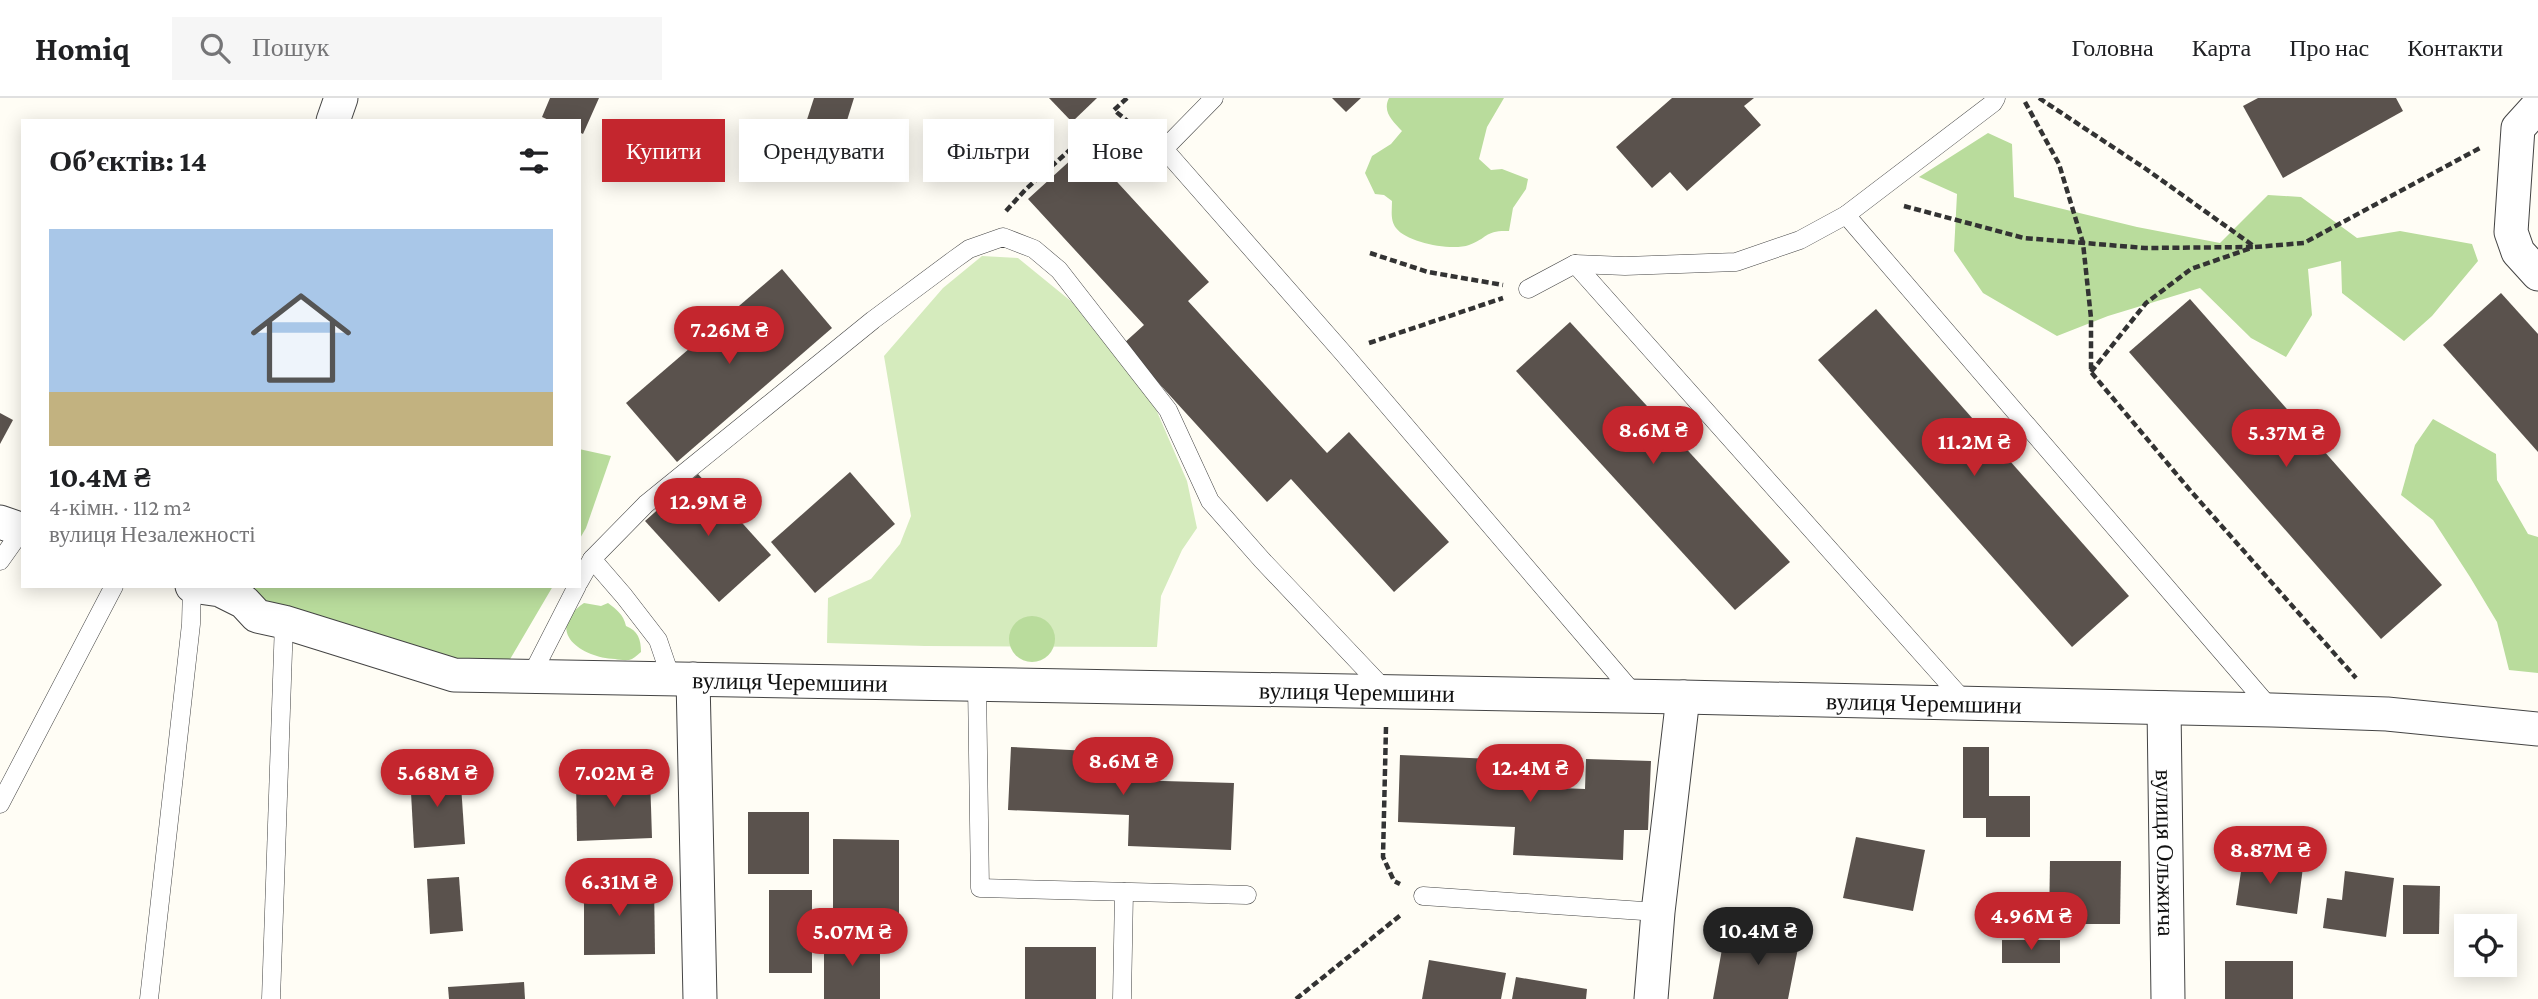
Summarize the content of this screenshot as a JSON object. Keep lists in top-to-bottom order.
{
  "streets": {
    "street": ["вулиця Черемшини", "вулиця Ольжича"]
  },
  "crossings": [
    ["вулиця Черемшини", "вулиця Ольжича"]
  ],
  "page": {
    "header": "Homiq",
    "search": "Пошук",
    "nav": [
      "Головна",
      "Карта",
      "Про нас",
      "Контакти"
    ],
    "chip": [
      "Купити",
      "Орендувати",
      "Фільтри",
      "Нове"
    ],
    "heading": "Об’єктів: 14",
    "list": [
      {
        "name": "10.4M ₴",
        "note": "4-кімн. · 112 m² · вулиця Незалежності"
      }
    ],
    "price": [
      "7.26M ₴",
      "8.6M ₴",
      "5.37M ₴",
      "11.2M ₴",
      "12.9M ₴",
      "8.6M ₴",
      "12.4M ₴",
      "5.68M ₴",
      "7.02M ₴",
      "8.87M ₴",
      "6.31M ₴",
      "4.96M ₴",
      "10.4M ₴",
      "5.07M ₴"
    ]
  }
}
